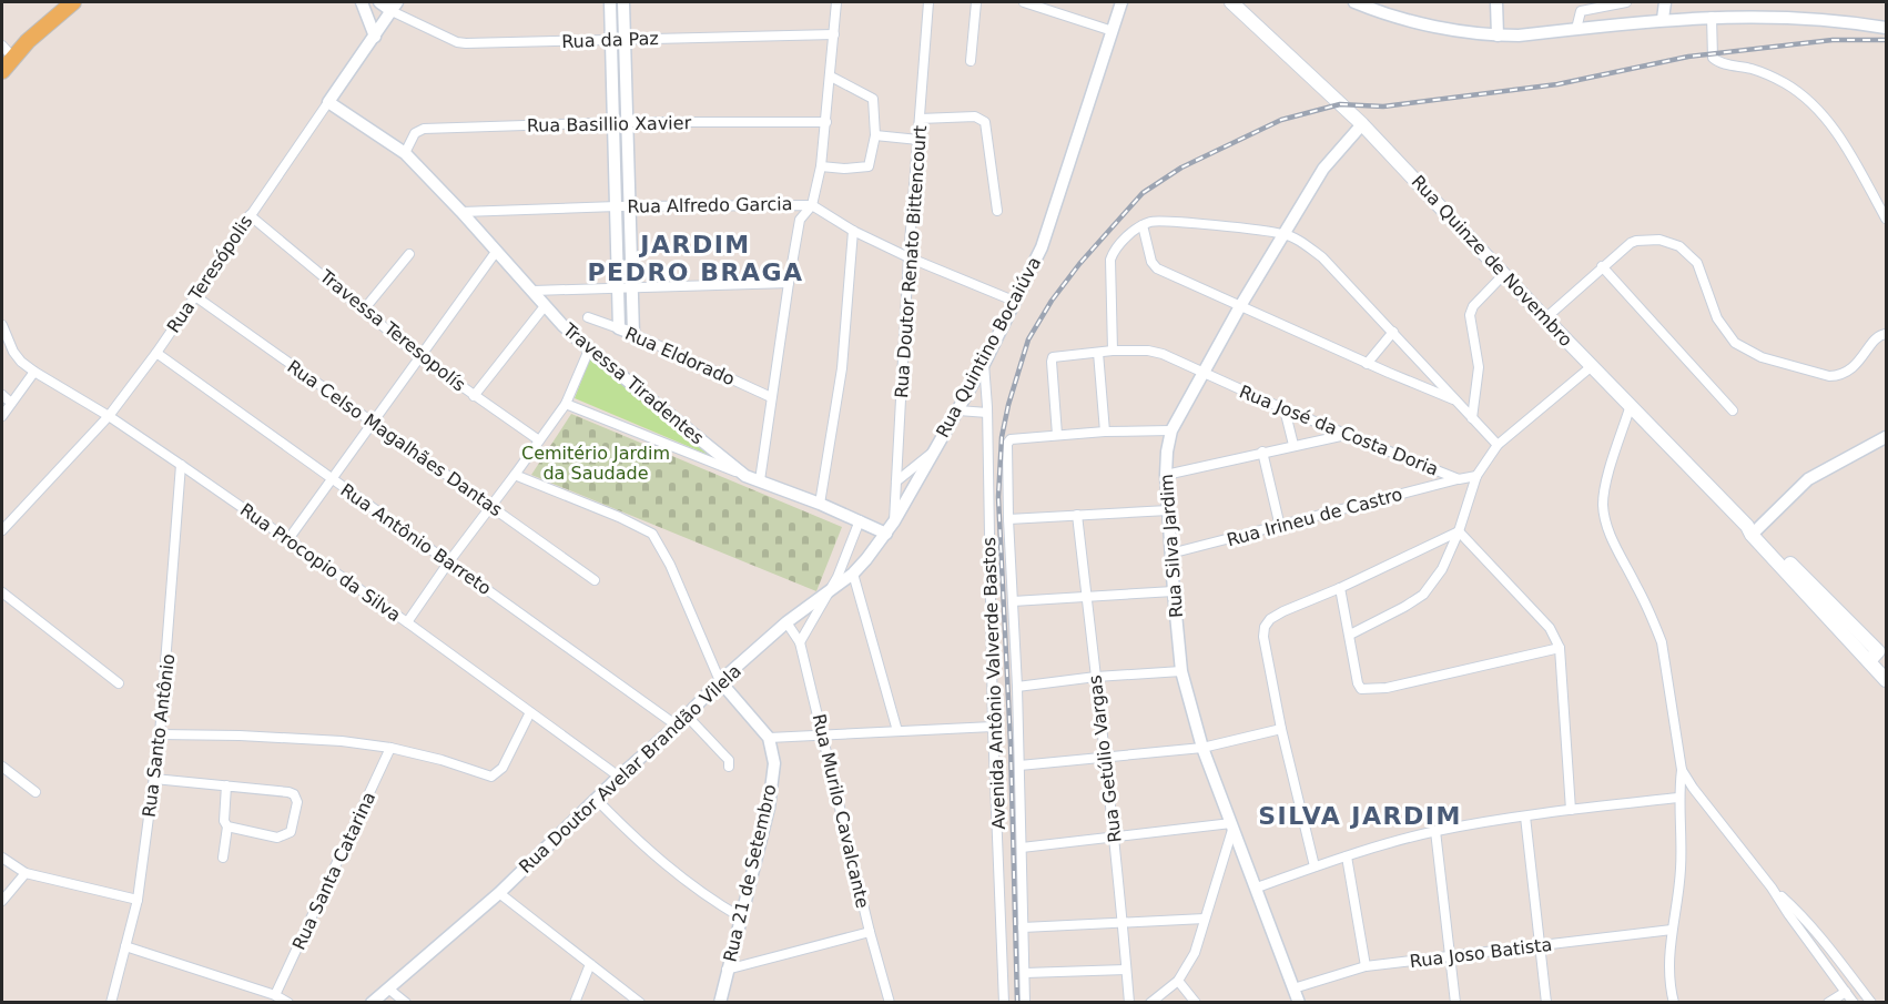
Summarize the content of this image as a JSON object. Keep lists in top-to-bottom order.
{
  "streets": {
    "main road": ["Rua Quinze de Novembro"],
    "street": [
      "Rua da Paz",
      "Rua Basillio Xavier",
      "Rua Alfredo Garcia",
      "Rua Doutor Renato Bittencourt",
      "Rua Teresópolis",
      "Travessa Teresopolís",
      "Rua Quintino Bocaiúva",
      "Rua Eldorado",
      "Travessa Tiradentes",
      "Rua José da Costa Doria",
      "Rua Celso Magalhães Dantas",
      "Rua Irineu de Castro",
      "Rua Antônio Barreto",
      "Rua Silva Jardim",
      "Rua Procopio da Silva",
      "Avenida Antônio Valverde Bastos",
      "Rua Santo Antônio",
      "Rua Getúlio Vargas",
      "Rua Doutor Avelar Brandão Vilela",
      "Rua Murilo Cavalcante",
      "Rua Santa Catarina",
      "Rua 21 de Setembro",
      "Rua Joso Batista"
    ]
  },
  "crossings": [
    ["Rua da Paz", "Rua Teresópolis"],
    ["Rua Basillio Xavier", "Travessa Tiradentes"],
    ["Rua Alfredo Garcia", "Rua Doutor Renato Bittencourt"],
    ["Rua Alfredo Garcia", "Rua Quintino Bocaiúva"],
    ["Rua Alfredo Garcia", "Travessa Tiradentes"],
    ["Rua Quinze de Novembro", "Rua Silva Jardim"],
    ["Rua Doutor Renato Bittencourt", "Rua Quintino Bocaiúva"],
    ["Rua Teresópolis", "Travessa Teresopolís"],
    ["Rua Teresópolis", "Travessa Tiradentes"],
    ["Rua Teresópolis", "Rua Celso Magalhães Dantas"],
    ["Rua Teresópolis", "Rua Antônio Barreto"],
    ["Rua Teresópolis", "Rua Procopio da Silva"],
    ["Rua Quintino Bocaiúva", "Travessa Tiradentes"],
    ["Rua Quintino Bocaiúva", "Avenida Antônio Valverde Bastos"],
    ["Rua Quintino Bocaiúva", "Rua Doutor Avelar Brandão Vilela"],
    ["Travessa Tiradentes", "Rua Doutor Avelar Brandão Vilela"],
    ["Rua José da Costa Doria", "Rua Irineu de Castro"],
    ["Rua José da Costa Doria", "Rua Silva Jardim"],
    ["Rua José da Costa Doria", "Avenida Antônio Valverde Bastos"],
    ["Rua Irineu de Castro", "Rua Silva Jardim"],
    ["Rua Antônio Barreto", "Rua Doutor Avelar Brandão Vilela"],
    ["Rua Silva Jardim", "Rua Joso Batista"],
    ["Rua Procopio da Silva", "Rua Santo Antônio"],
    ["Rua Procopio da Silva", "Rua Doutor Avelar Brandão Vilela"],
    ["Rua Doutor Avelar Brandão Vilela", "Rua Murilo Cavalcante"]
  ],
  "districts": ["JARDIM PEDRO BRAGA", "SILVA JARDIM"],
  "parks": ["Cemitério Jardim da Saudade"]
}
